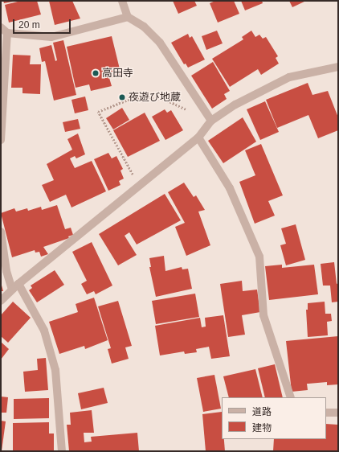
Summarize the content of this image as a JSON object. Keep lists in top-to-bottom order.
{
  "places": ["高田寺", "夜遊び地蔵"],
  "legend": ["道路", "建物"],
  "scale_bar": "20 m"
}
